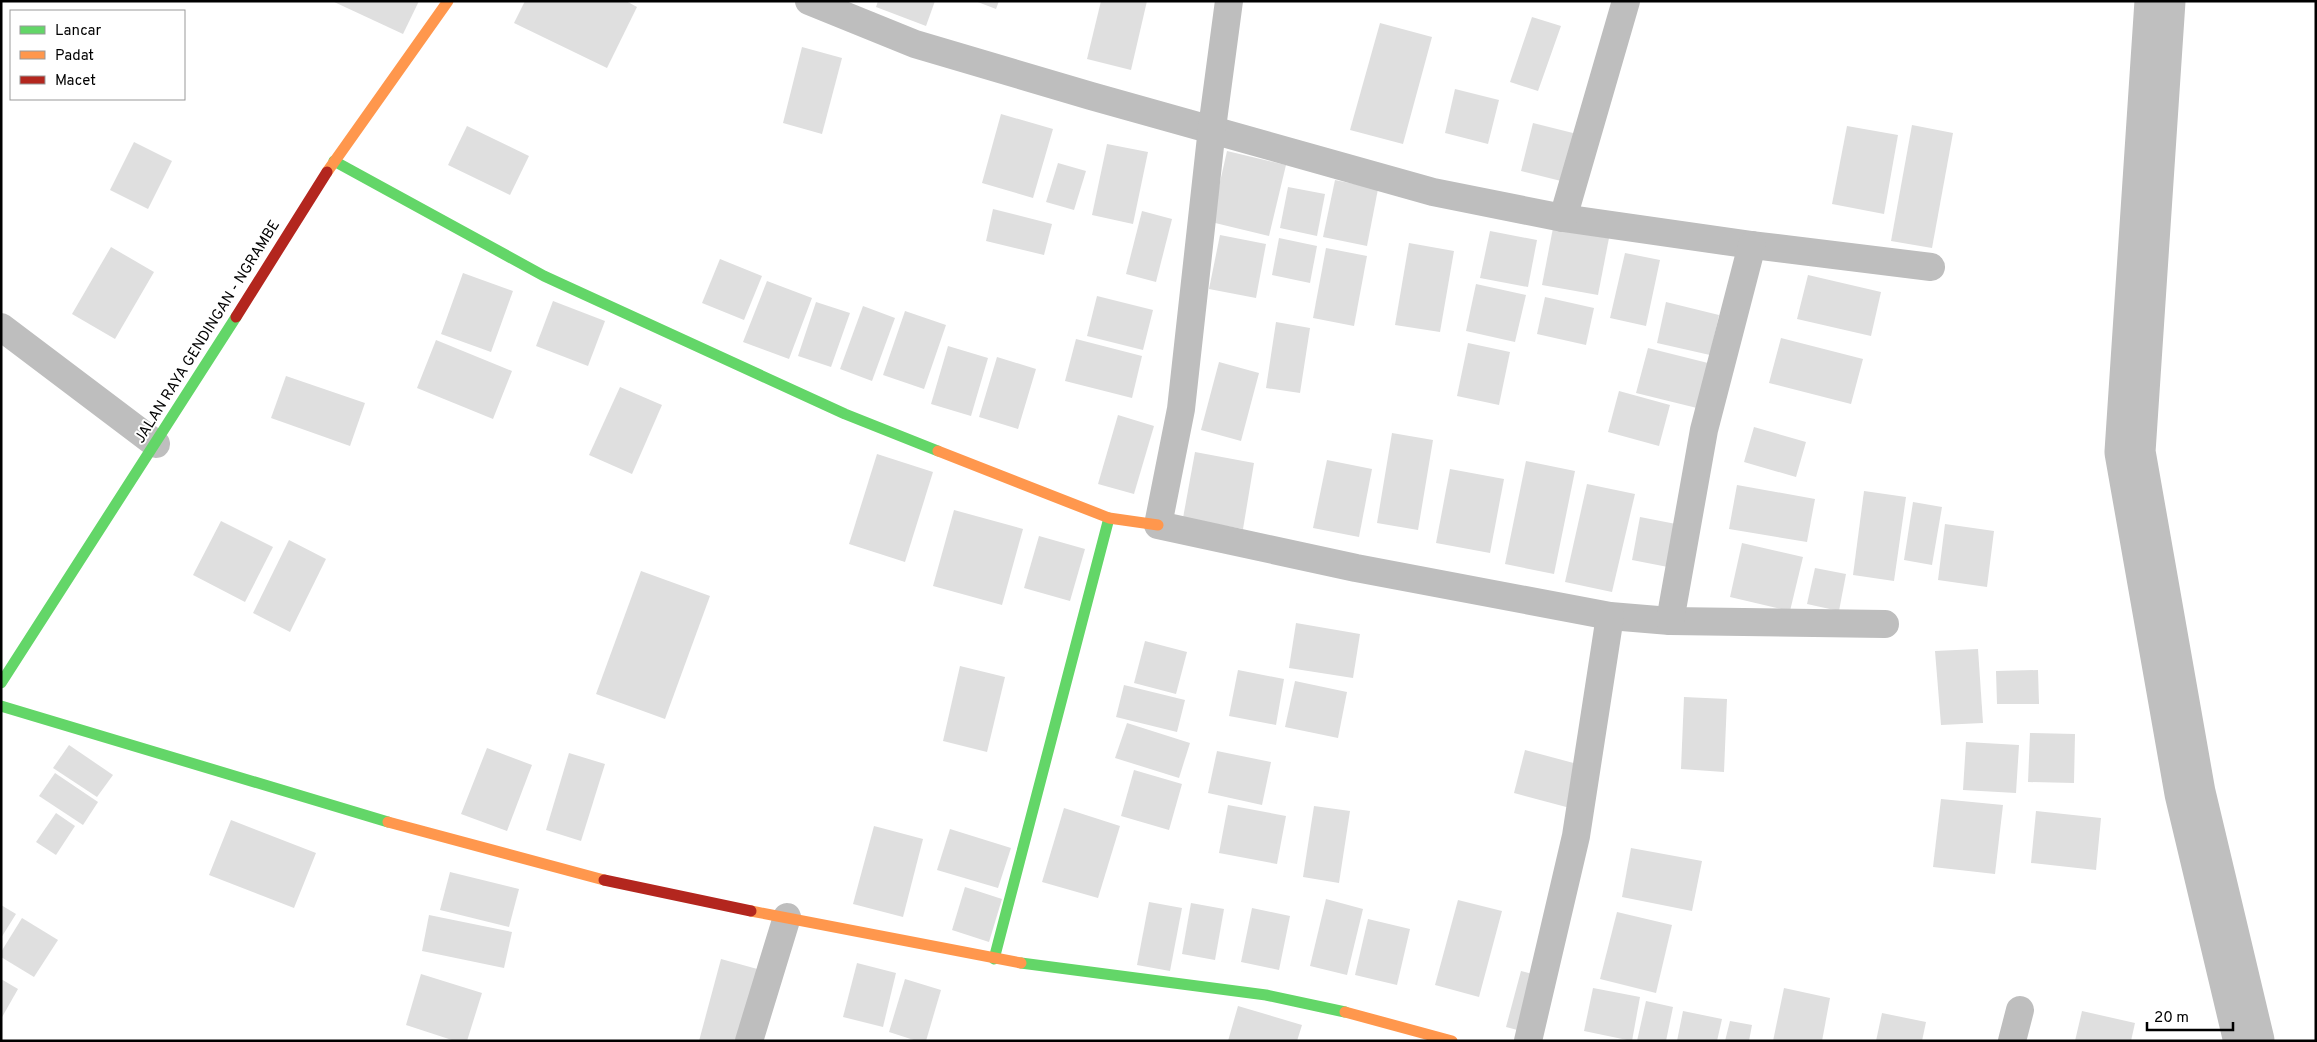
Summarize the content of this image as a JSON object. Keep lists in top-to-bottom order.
{
  "streets": {
    "street": ["JALAN RAYA GENDINGAN - NGRAMBE"]
  },
  "legend": ["Lancar", "Padat", "Macet"],
  "scale_bar": "20 m"
}
